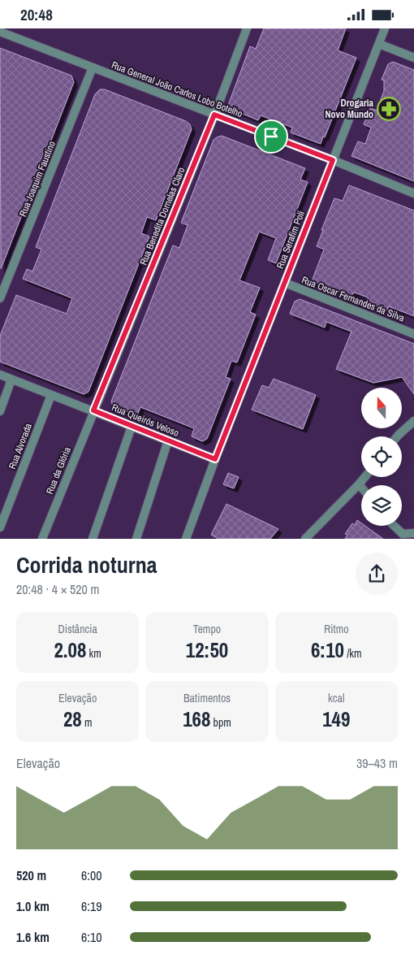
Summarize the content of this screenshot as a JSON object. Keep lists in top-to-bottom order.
{
  "streets": {
    "street": [
      "Rua General João Carlos Lobo Botelho",
      "Rua Joaquim Faustino",
      "Rua Benedita Dornelas Claro",
      "Rua Serafim Poli",
      "Rua Oscar Fernandes da Silva",
      "Rua Queirós Veloso",
      "Rua Alvorada",
      "Rua da Glória"
    ]
  },
  "crossings": [
    ["Rua General João Carlos Lobo Botelho", "Rua Joaquim Faustino"],
    ["Rua General João Carlos Lobo Botelho", "Rua Benedita Dornelas Claro"],
    ["Rua General João Carlos Lobo Botelho", "Rua Serafim Poli"],
    ["Rua Benedita Dornelas Claro", "Rua Queirós Veloso"],
    ["Rua Benedita Dornelas Claro", "Rua da Glória"],
    ["Rua Serafim Poli", "Rua Oscar Fernandes da Silva"],
    ["Rua Serafim Poli", "Rua Queirós Veloso"],
    ["Rua Queirós Veloso", "Rua Alvorada"],
    ["Rua Queirós Veloso", "Rua da Glória"]
  ],
  "places": {
    "pharmacy": ["Drogaria Novo Mundo"]
  },
  "north": "top",
  "page": {
    "status": "20:48",
    "heading": ["Corrida noturna", "20:48 · 4 × 520 m"],
    "stats": [
      ["Distância", "2.08 km"],
      ["Tempo", "12:50"],
      ["Ritmo", "6:10 /km"],
      ["Elevação", "28 m"],
      ["Batimentos", "168 bpm"],
      ["kcal", "149"]
    ],
    "chart": ["Elevação", "39–43 m"],
    "list": [
      {
        "name": "520 m",
        "note": "6:00"
      },
      {
        "name": "1.0 km",
        "note": "6:19"
      },
      {
        "name": "1.6 km",
        "note": "6:10"
      }
    ]
  }
}
